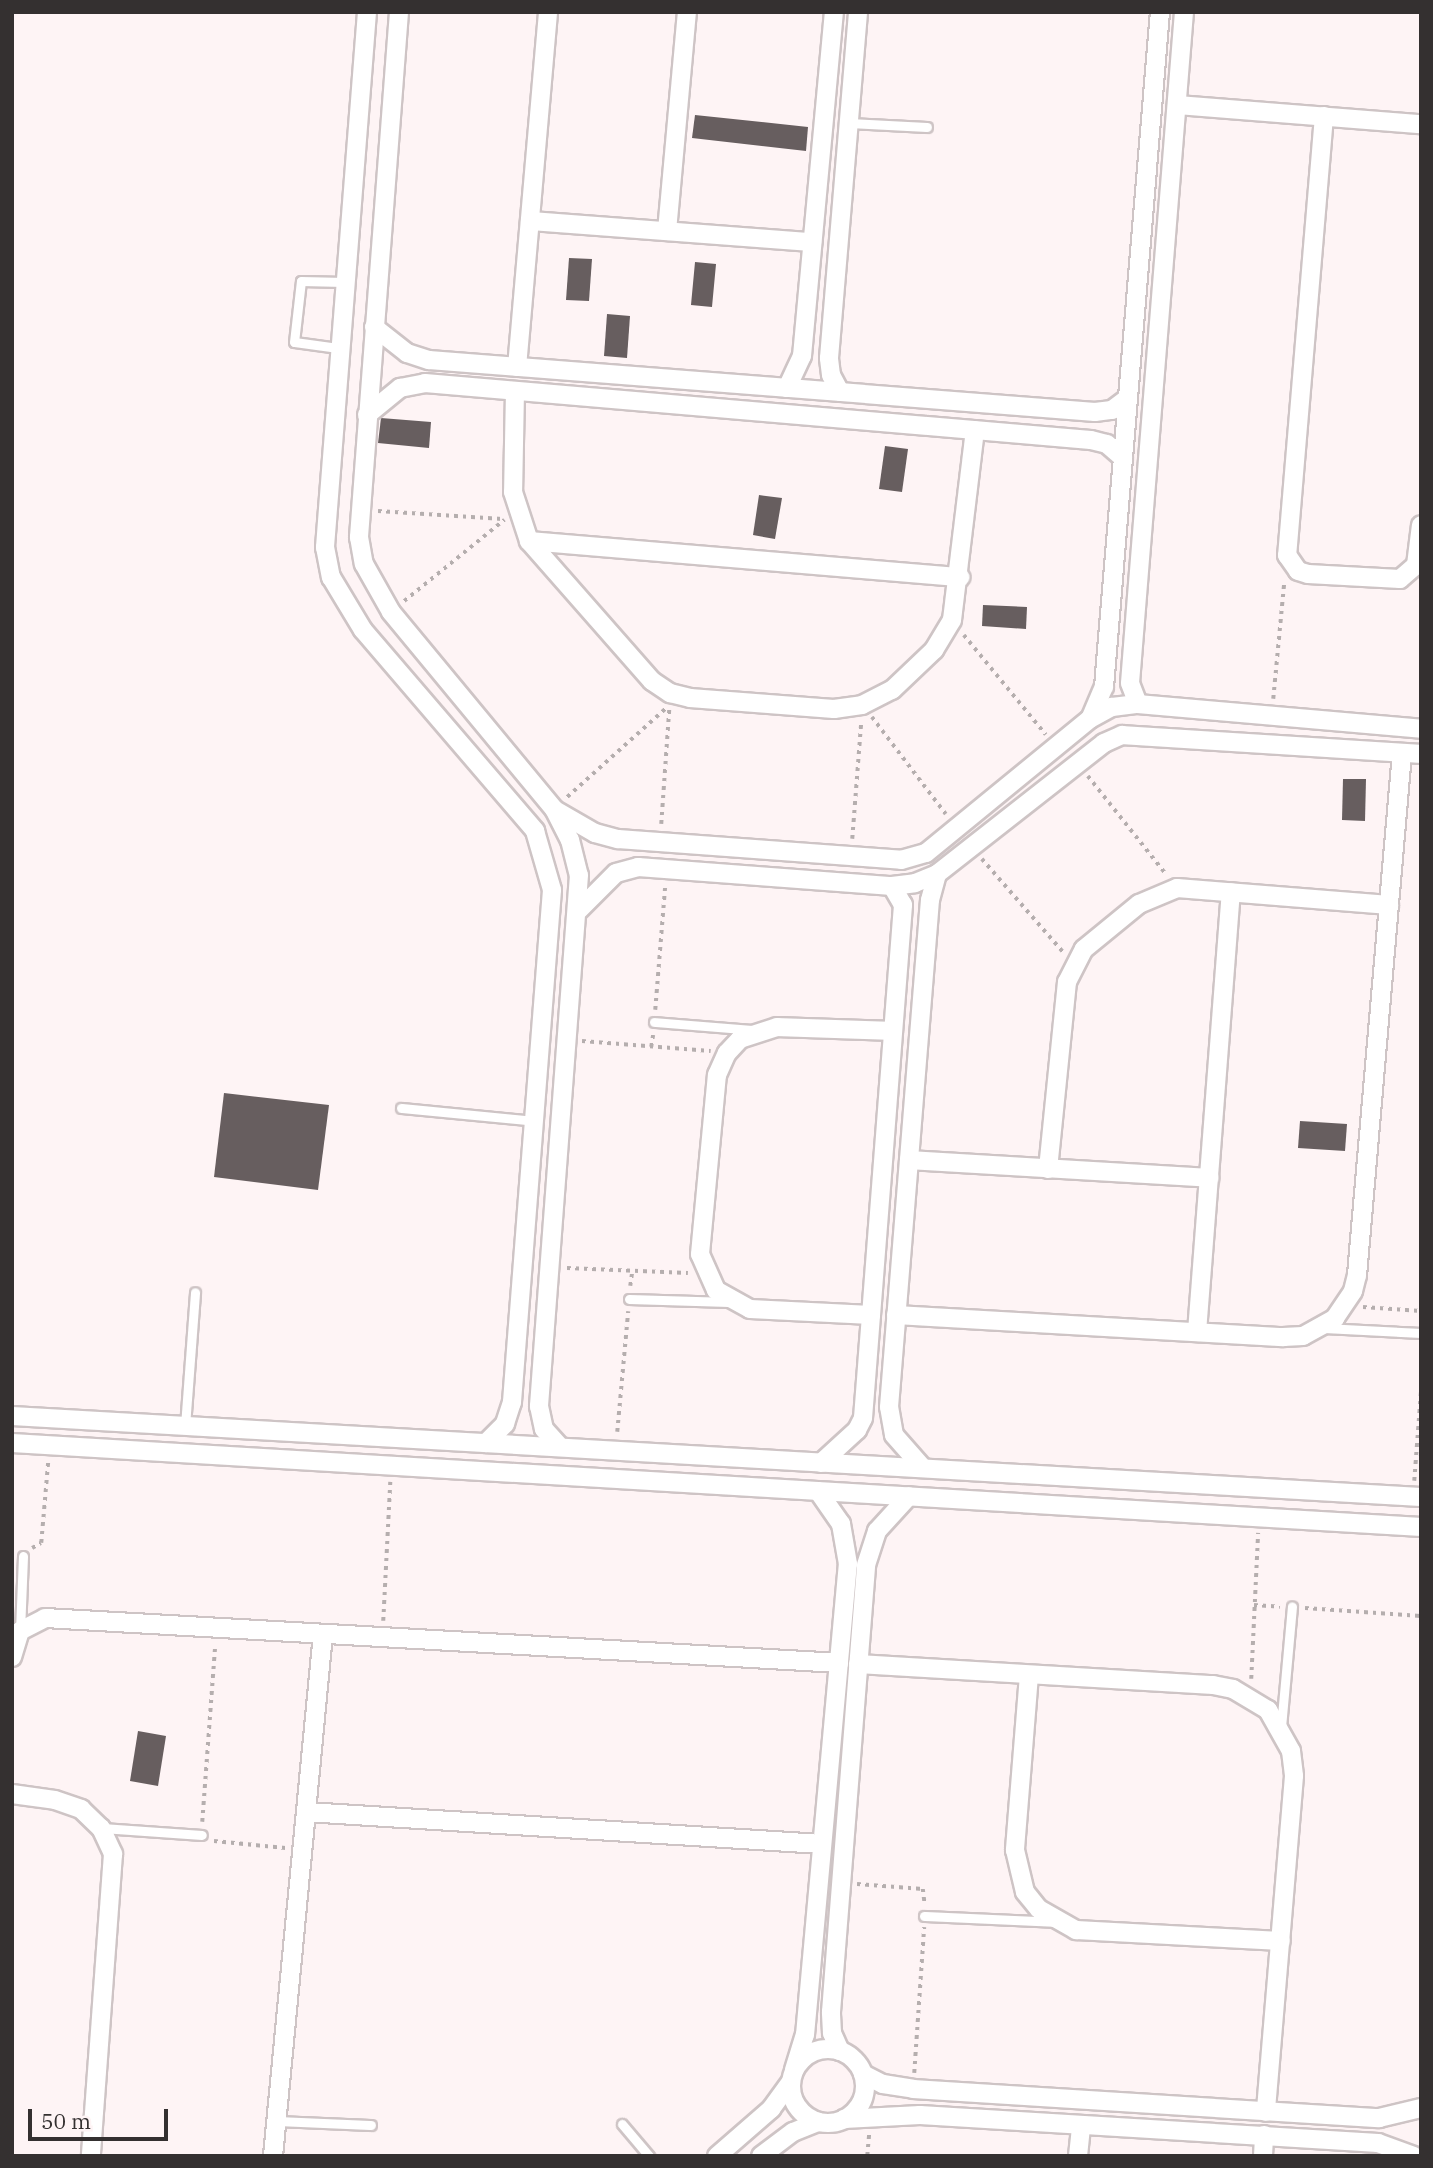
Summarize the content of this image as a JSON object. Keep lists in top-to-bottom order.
{
  "scale_bar": "50 m"
}
